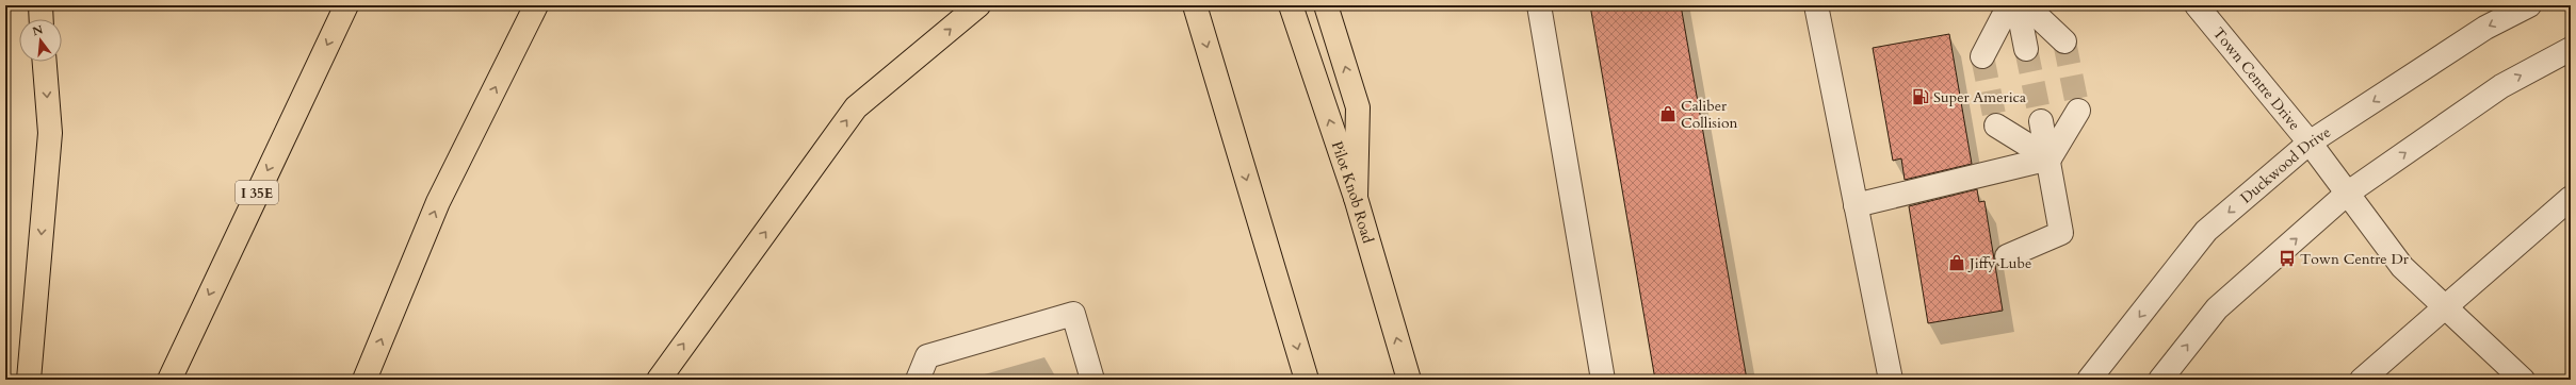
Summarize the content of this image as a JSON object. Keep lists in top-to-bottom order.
{
  "streets": {
    "main road": ["Pilot Knob Road", "I 35E"],
    "street": ["Town Centre Drive", "Duckwood Drive"]
  },
  "crossings": [
    ["Town Centre Drive", "Duckwood Drive"]
  ],
  "places": {
    "fuel station": ["Super America"],
    "shop": ["Caliber Collision", "Jiffy Lube"],
    "bus stop": ["Town Centre Dr"]
  },
  "north": "top"
}
